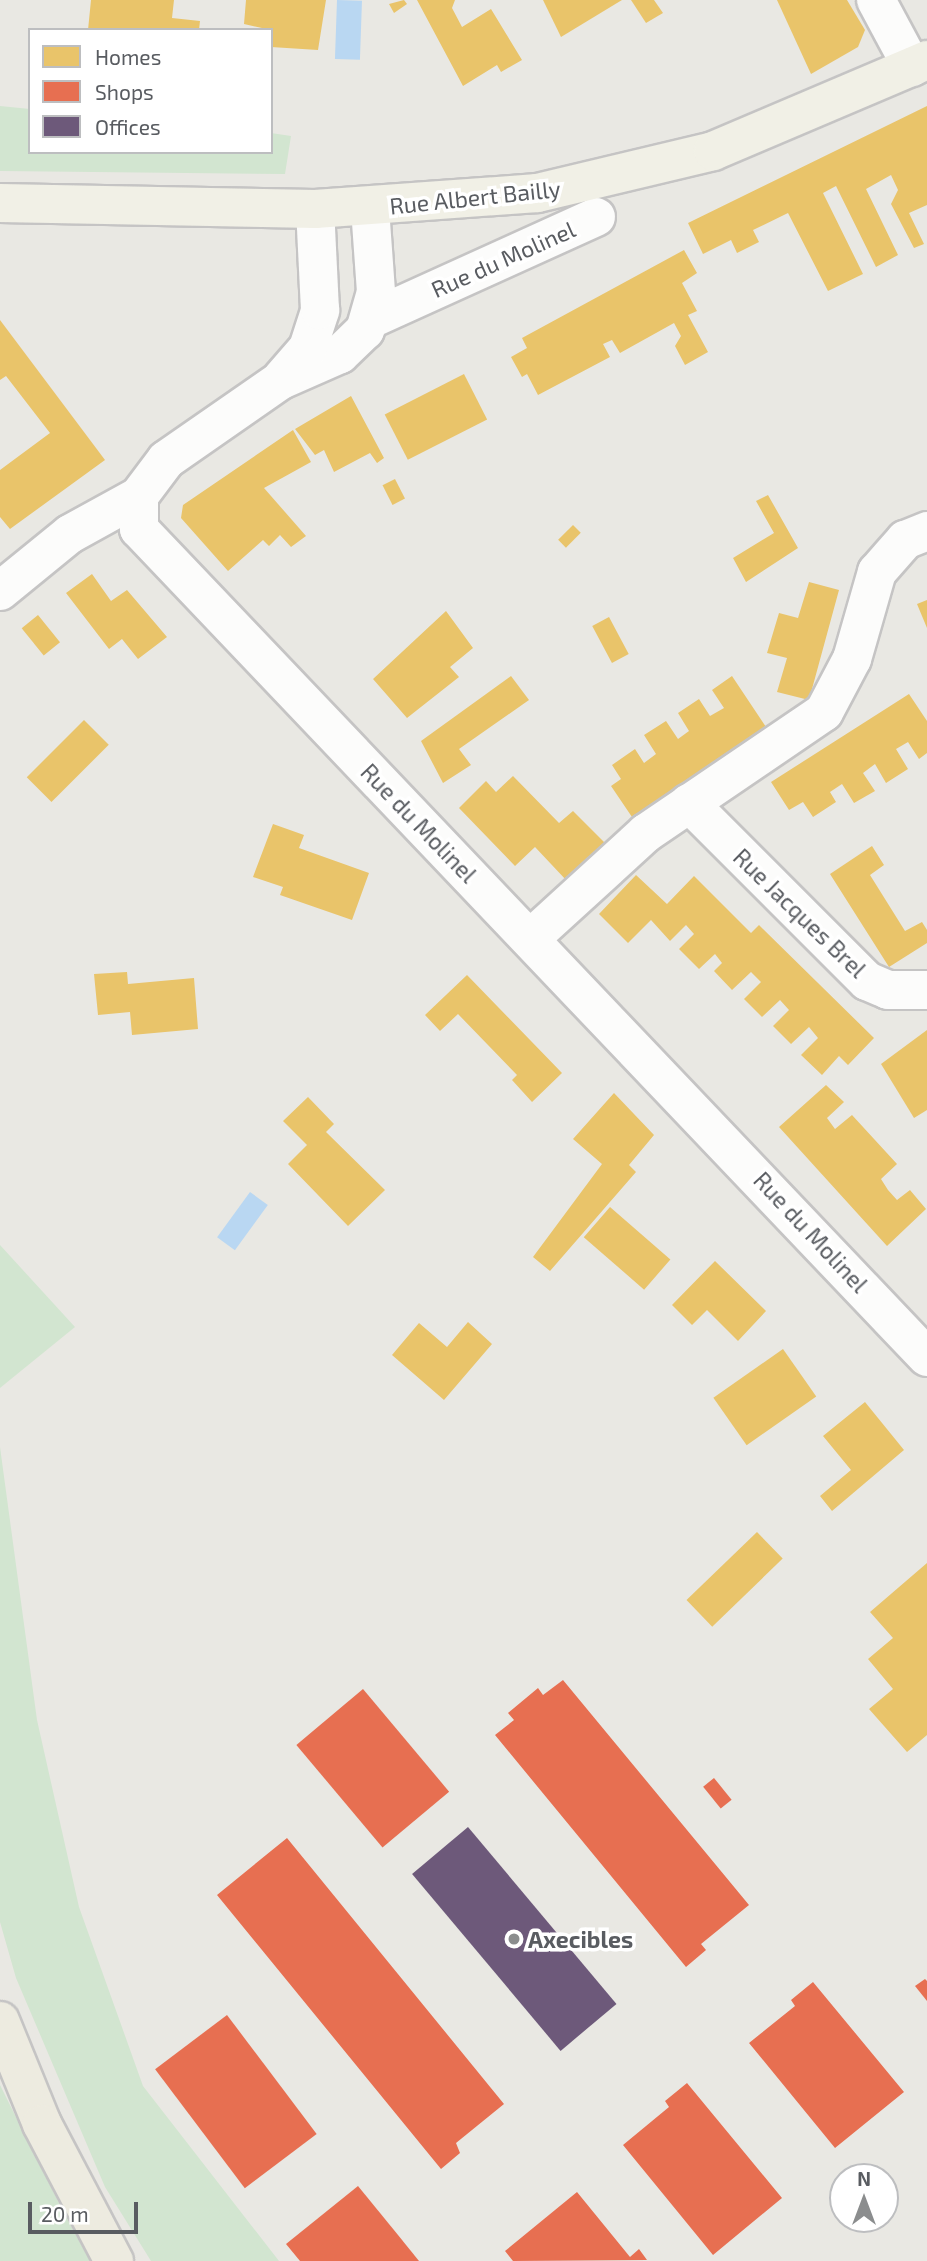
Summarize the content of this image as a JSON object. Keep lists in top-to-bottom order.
{
  "streets": {
    "main road": ["Rue Albert Bailly"],
    "street": ["Rue du Molinel", "Rue Jacques Brel"]
  },
  "places": ["Axecibles"],
  "legend": ["Homes", "Shops", "Offices"],
  "scale_bar": "20 m",
  "north": "top"
}
